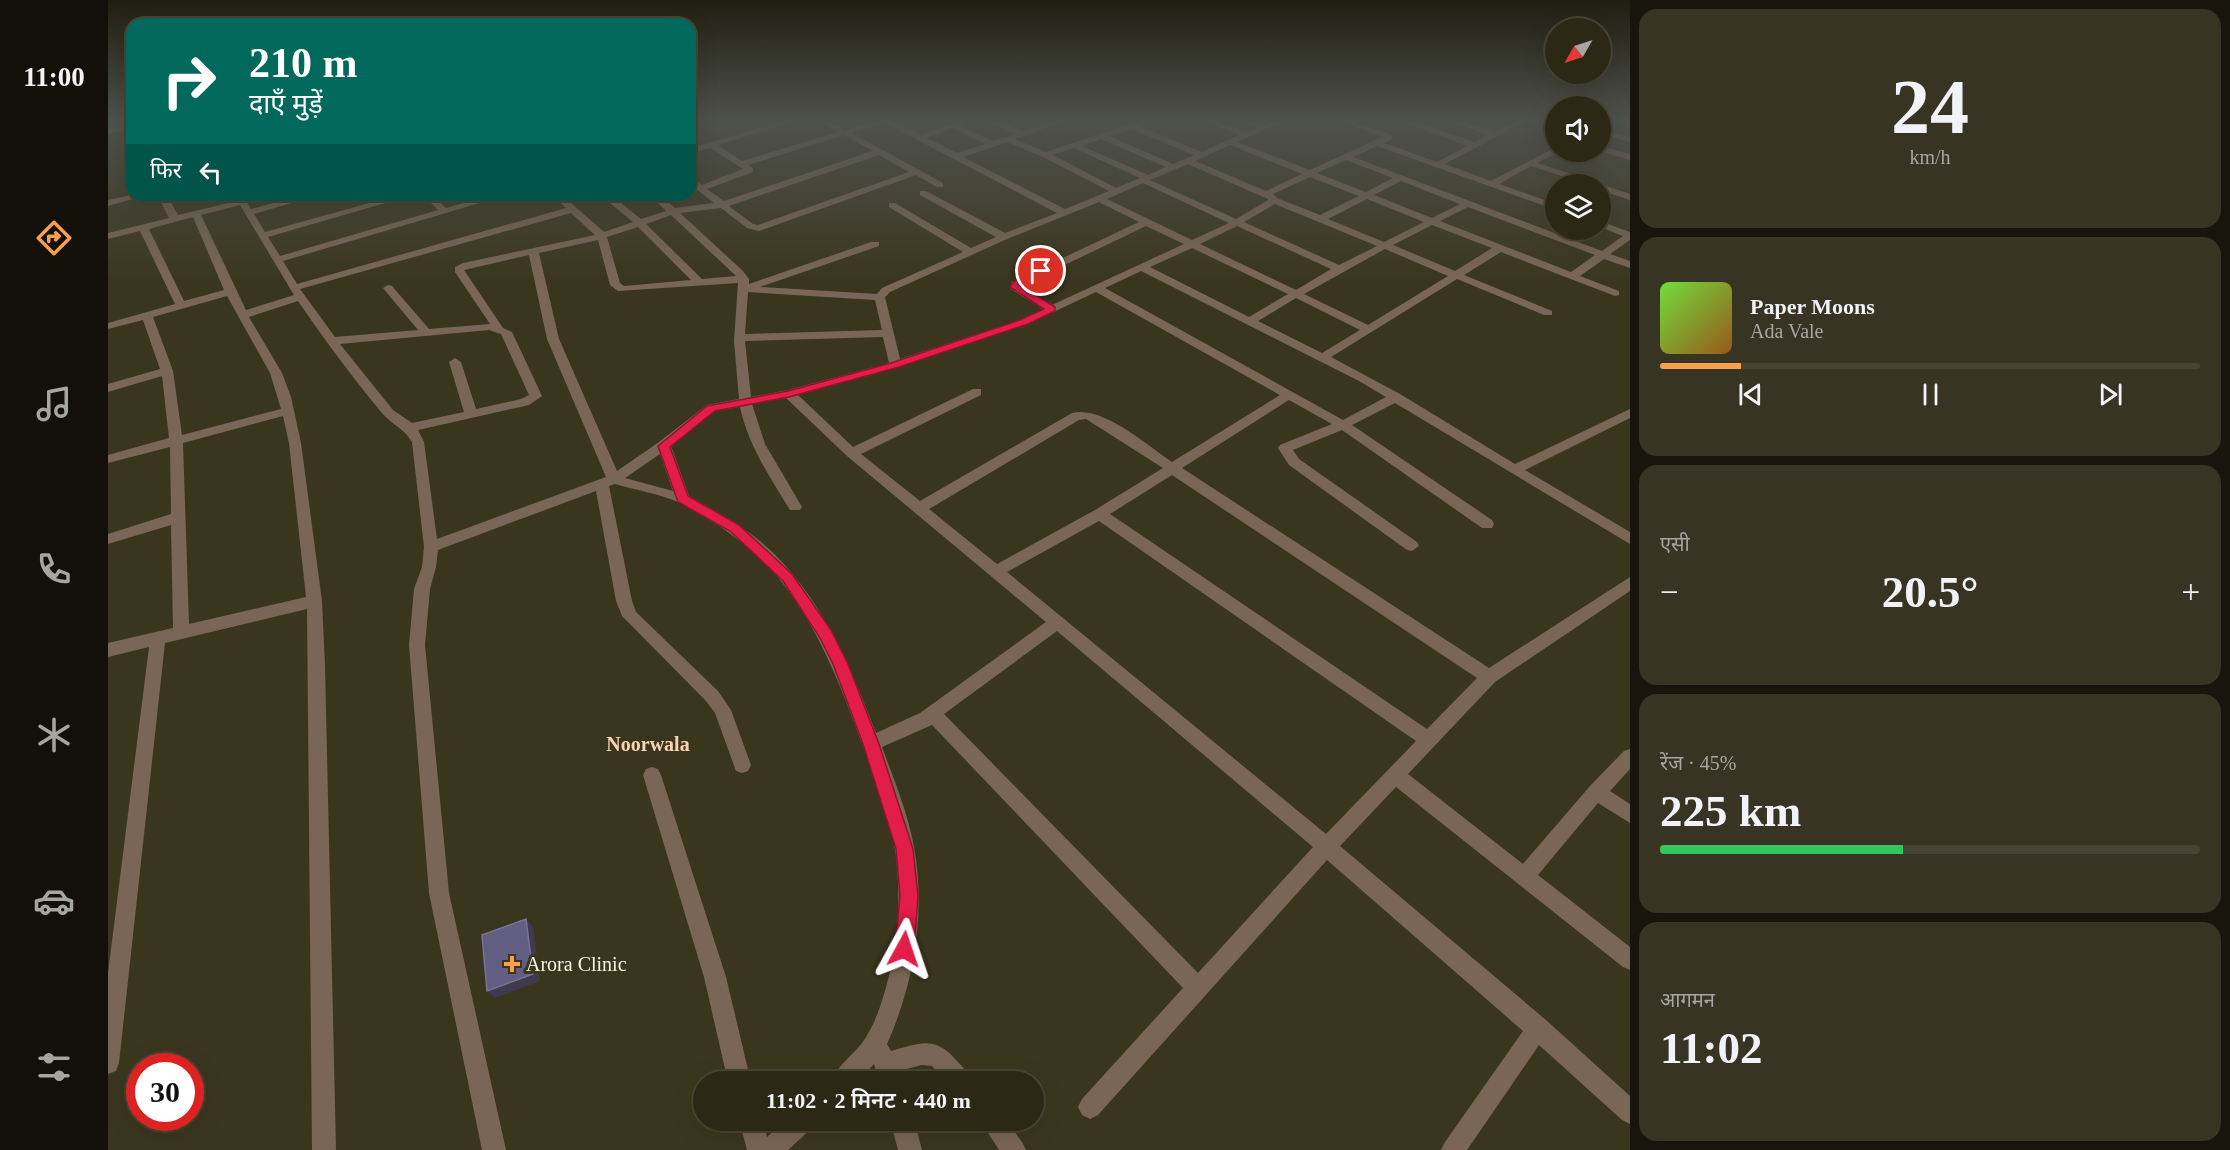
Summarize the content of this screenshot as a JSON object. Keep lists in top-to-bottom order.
{
  "districts": ["Noorwala"],
  "places": {
    "health": ["Arora Clinic"]
  },
  "north": "bottom left",
  "page": {
    "tabs": "11:00",
    "tile": [
      ["24", "km/h"],
      "एसी",
      ["रेंज · 45%", "225 km"],
      ["आगमन", "11:02"]
    ],
    "turn": ["210 m", "दाएँ मुड़ें"],
    "then": "फिर",
    "song": ["Paper Moons", "Ada Vale"],
    "heat": ["−", "20.5°", "+"],
    "limit": "30",
    "trip": "11:02 · 2 मिनट · 440 m"
  }
}
